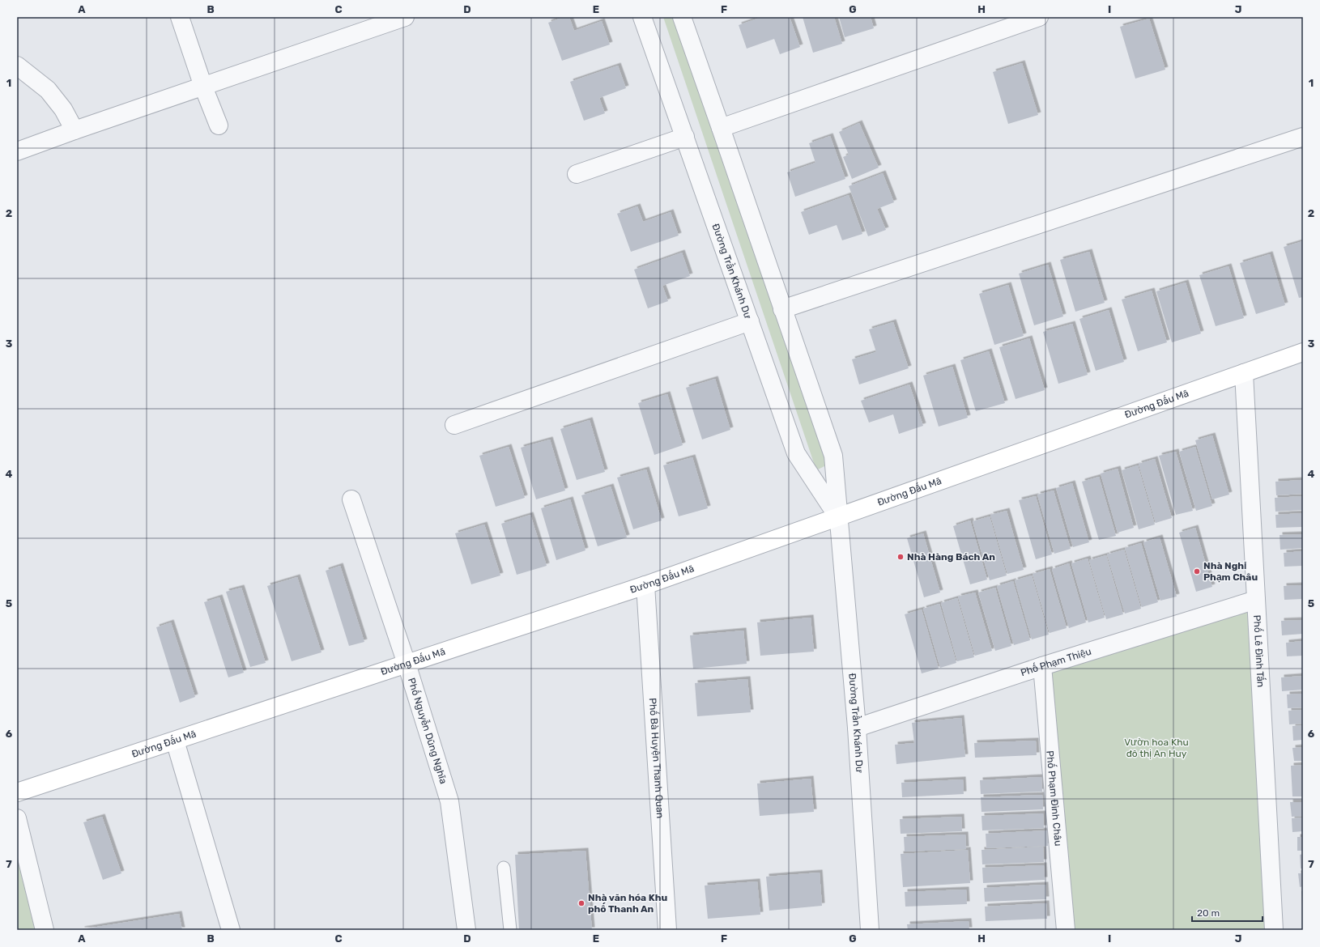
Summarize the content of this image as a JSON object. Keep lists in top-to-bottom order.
{
  "streets": {
    "street": [
      "Đường Trần Khánh Dư",
      "Đường Đấu Mã",
      "Phố Lê Đình Tấn",
      "Phố Phạm Thiệu",
      "Phố Nguyễn Dũng Nghĩa",
      "Phố Bà Huyện Thanh Quan",
      "Phố Phạm Đình Châu"
    ]
  },
  "crossings": [
    ["Đường Trần Khánh Dư", "Đường Đấu Mã"],
    ["Đường Trần Khánh Dư", "Phố Phạm Thiệu"],
    ["Đường Đấu Mã", "Phố Lê Đình Tấn"],
    ["Đường Đấu Mã", "Phố Nguyễn Dũng Nghĩa"],
    ["Đường Đấu Mã", "Phố Bà Huyện Thanh Quan"],
    ["Phố Lê Đình Tấn", "Phố Phạm Thiệu"],
    ["Phố Phạm Thiệu", "Phố Phạm Đình Châu"]
  ],
  "parks": ["Vườn hoa Khu đô thị An Huy"],
  "places": ["Nhà Hàng Bách An", "Nhà Nghỉ Phạm Châu", "Nhà văn hóa Khu phố Thanh An"],
  "scale_bar": "20 m",
  "grid": {
    "columns": [
      "A",
      "B",
      "C",
      "D",
      "E",
      "F",
      "G",
      "H",
      "I",
      "J"
    ],
    "rows": [
      "1",
      "2",
      "3",
      "4",
      "5",
      "6",
      "7"
    ]
  }
}
